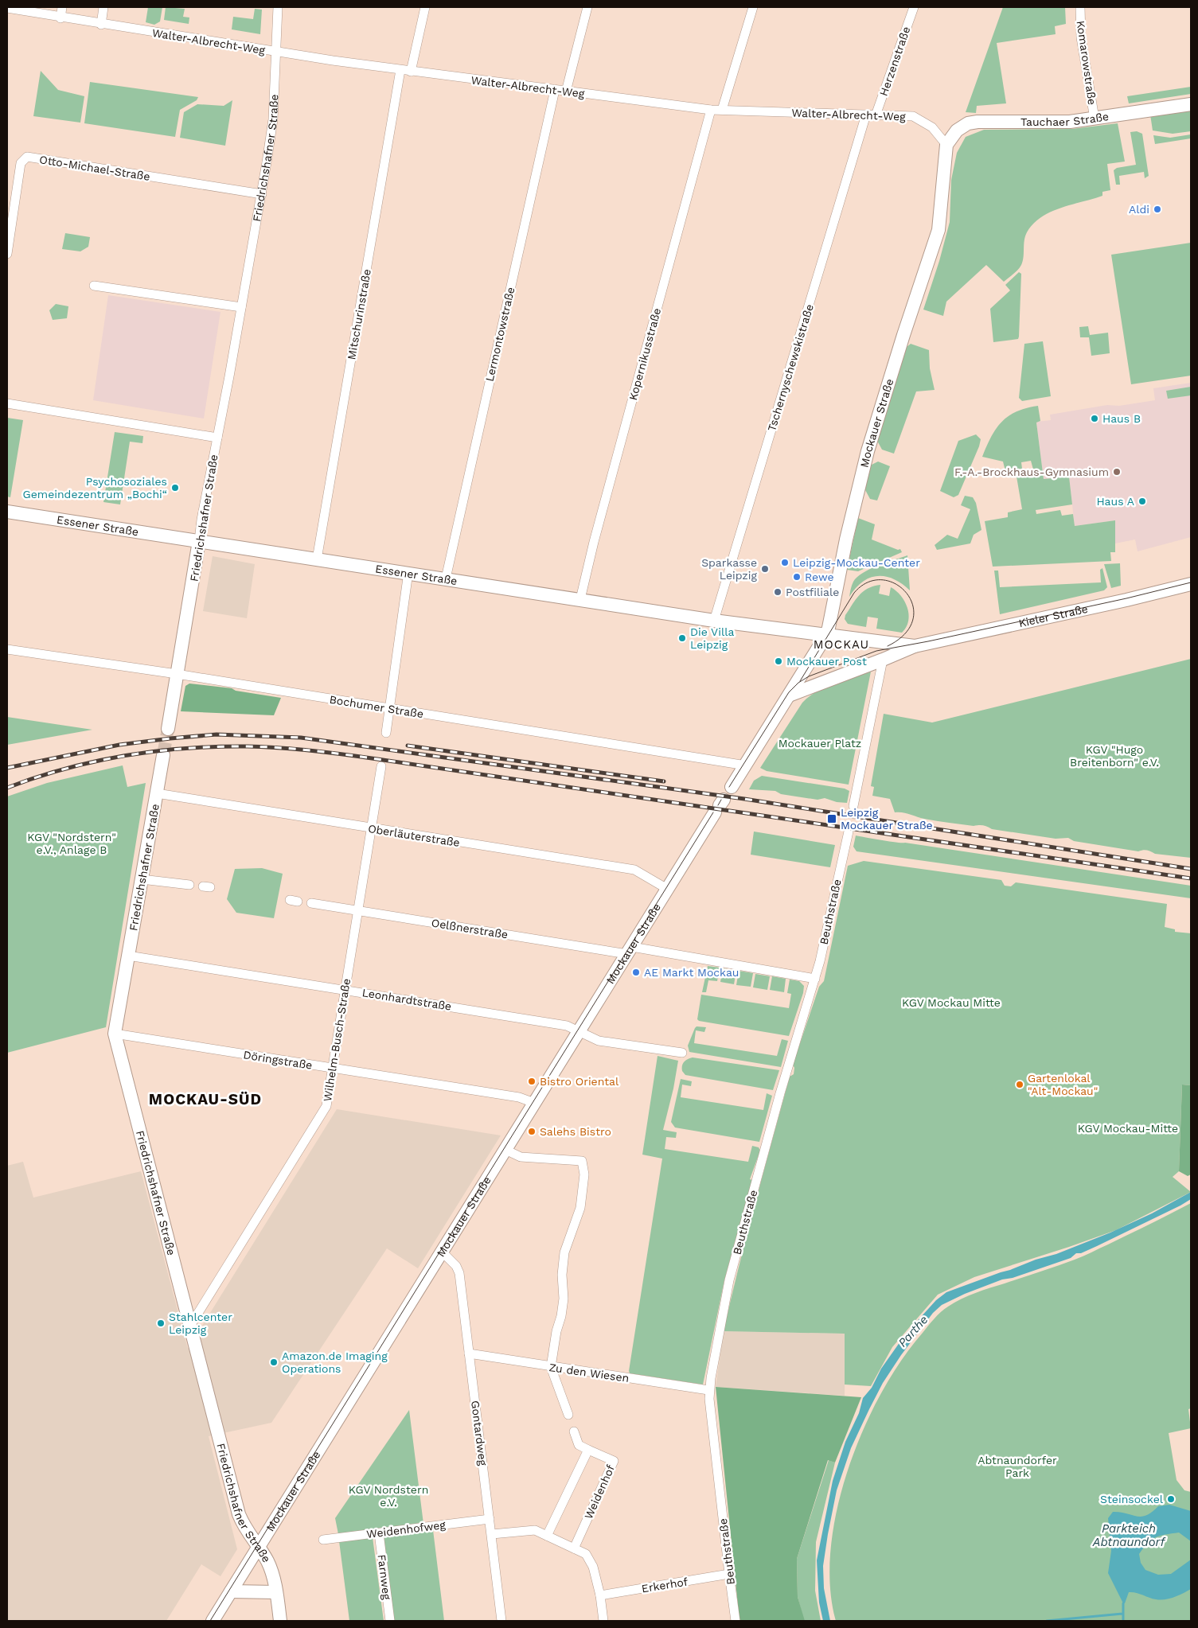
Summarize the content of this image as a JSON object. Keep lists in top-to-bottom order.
{
  "streets": {
    "main road": [
      "Tauchaer Straße",
      "Friedrichshafner Straße",
      "Mockauer Straße",
      "Essener Straße",
      "Kieler Straße"
    ],
    "street": [
      "Walter-Albrecht-Weg",
      "Herzenstraße",
      "Komarowstraße",
      "Otto-Michael-Straße",
      "Mitschurinstraße",
      "Lermontowstraße",
      "Kopernikusstraße",
      "Tschernyschewskistraße",
      "Bochumer Straße",
      "Oberläuterstraße",
      "Beuthstraße",
      "Oelßnerstraße",
      "Leonhardtstraße",
      "Wilhelm-Busch-Straße",
      "Döringstraße",
      "Zu den Wiesen",
      "Gontardweg",
      "Weidenhof",
      "Weidenhofweg",
      "Farnweg",
      "Erkerhof"
    ]
  },
  "crossings": [
    ["Walter-Albrecht-Weg", "Herzenstraße"],
    ["Walter-Albrecht-Weg", "Tauchaer Straße"],
    ["Walter-Albrecht-Weg", "Friedrichshafner Straße"],
    ["Walter-Albrecht-Weg", "Mitschurinstraße"],
    ["Walter-Albrecht-Weg", "Lermontowstraße"],
    ["Walter-Albrecht-Weg", "Kopernikusstraße"],
    ["Walter-Albrecht-Weg", "Tschernyschewskistraße"],
    ["Walter-Albrecht-Weg", "Mockauer Straße"],
    ["Herzenstraße", "Tschernyschewskistraße"],
    ["Komarowstraße", "Tauchaer Straße"],
    ["Tauchaer Straße", "Mockauer Straße"],
    ["Friedrichshafner Straße", "Otto-Michael-Straße"],
    ["Friedrichshafner Straße", "Mockauer Straße"],
    ["Friedrichshafner Straße", "Essener Straße"],
    ["Friedrichshafner Straße", "Bochumer Straße"],
    ["Friedrichshafner Straße", "Oberläuterstraße"],
    ["Friedrichshafner Straße", "Leonhardtstraße"],
    ["Friedrichshafner Straße", "Wilhelm-Busch-Straße"],
    ["Friedrichshafner Straße", "Döringstraße"],
    ["Mitschurinstraße", "Essener Straße"],
    ["Lermontowstraße", "Essener Straße"],
    ["Kopernikusstraße", "Essener Straße"],
    ["Tschernyschewskistraße", "Essener Straße"],
    ["Mockauer Straße", "Essener Straße"],
    ["Mockauer Straße", "Kieler Straße"],
    ["Mockauer Straße", "Bochumer Straße"],
    ["Mockauer Straße", "Oberläuterstraße"],
    ["Mockauer Straße", "Oelßnerstraße"],
    ["Mockauer Straße", "Leonhardtstraße"],
    ["Mockauer Straße", "Döringstraße"],
    ["Mockauer Straße", "Gontardweg"],
    ["Essener Straße", "Kieler Straße"],
    ["Oberläuterstraße", "Wilhelm-Busch-Straße"],
    ["Beuthstraße", "Oelßnerstraße"],
    ["Beuthstraße", "Zu den Wiesen"],
    ["Beuthstraße", "Erkerhof"],
    ["Oelßnerstraße", "Wilhelm-Busch-Straße"],
    ["Leonhardtstraße", "Wilhelm-Busch-Straße"],
    ["Wilhelm-Busch-Straße", "Döringstraße"],
    ["Zu den Wiesen", "Gontardweg"],
    ["Gontardweg", "Weidenhofweg"],
    ["Weidenhofweg", "Farnweg"]
  ],
  "districts": ["MOCKAU", "MOCKAU-SÜD"],
  "water": ["Parthe", "Parkteich Abtnaundorf"],
  "parks": [
    "Mockauer Platz",
    "KGV \"Hugo Breitenborn\" e.V.",
    "KGV \"Nordstern\" e.V., Anlage B",
    "KGV Mockau Mitte",
    "KGV Mockau-Mitte",
    "Abtnaundorfer Park",
    "KGV Nordstern e.V."
  ],
  "places": {
    "other": [
      "Aldi",
      "Haus B",
      "F.-A.-Brockhaus-Gymnasium",
      "Psychosoziales Gemeindezentrum „Bochi“",
      "Haus A",
      "Leipzig-Mockau-Center",
      "Sparkasse Leipzig",
      "Rewe",
      "Postfiliale",
      "Die Villa Leipzig",
      "Mockauer Post",
      "AE Markt Mockau",
      "Bistro Oriental",
      "Gartenlokal \"Alt-Mockau\"",
      "Salehs Bistro",
      "Stahlcenter Leipzig",
      "Amazon.de Imaging Operations",
      "Steinsockel"
    ],
    "transit": ["Leipzig Mockauer Straße"]
  }
}
